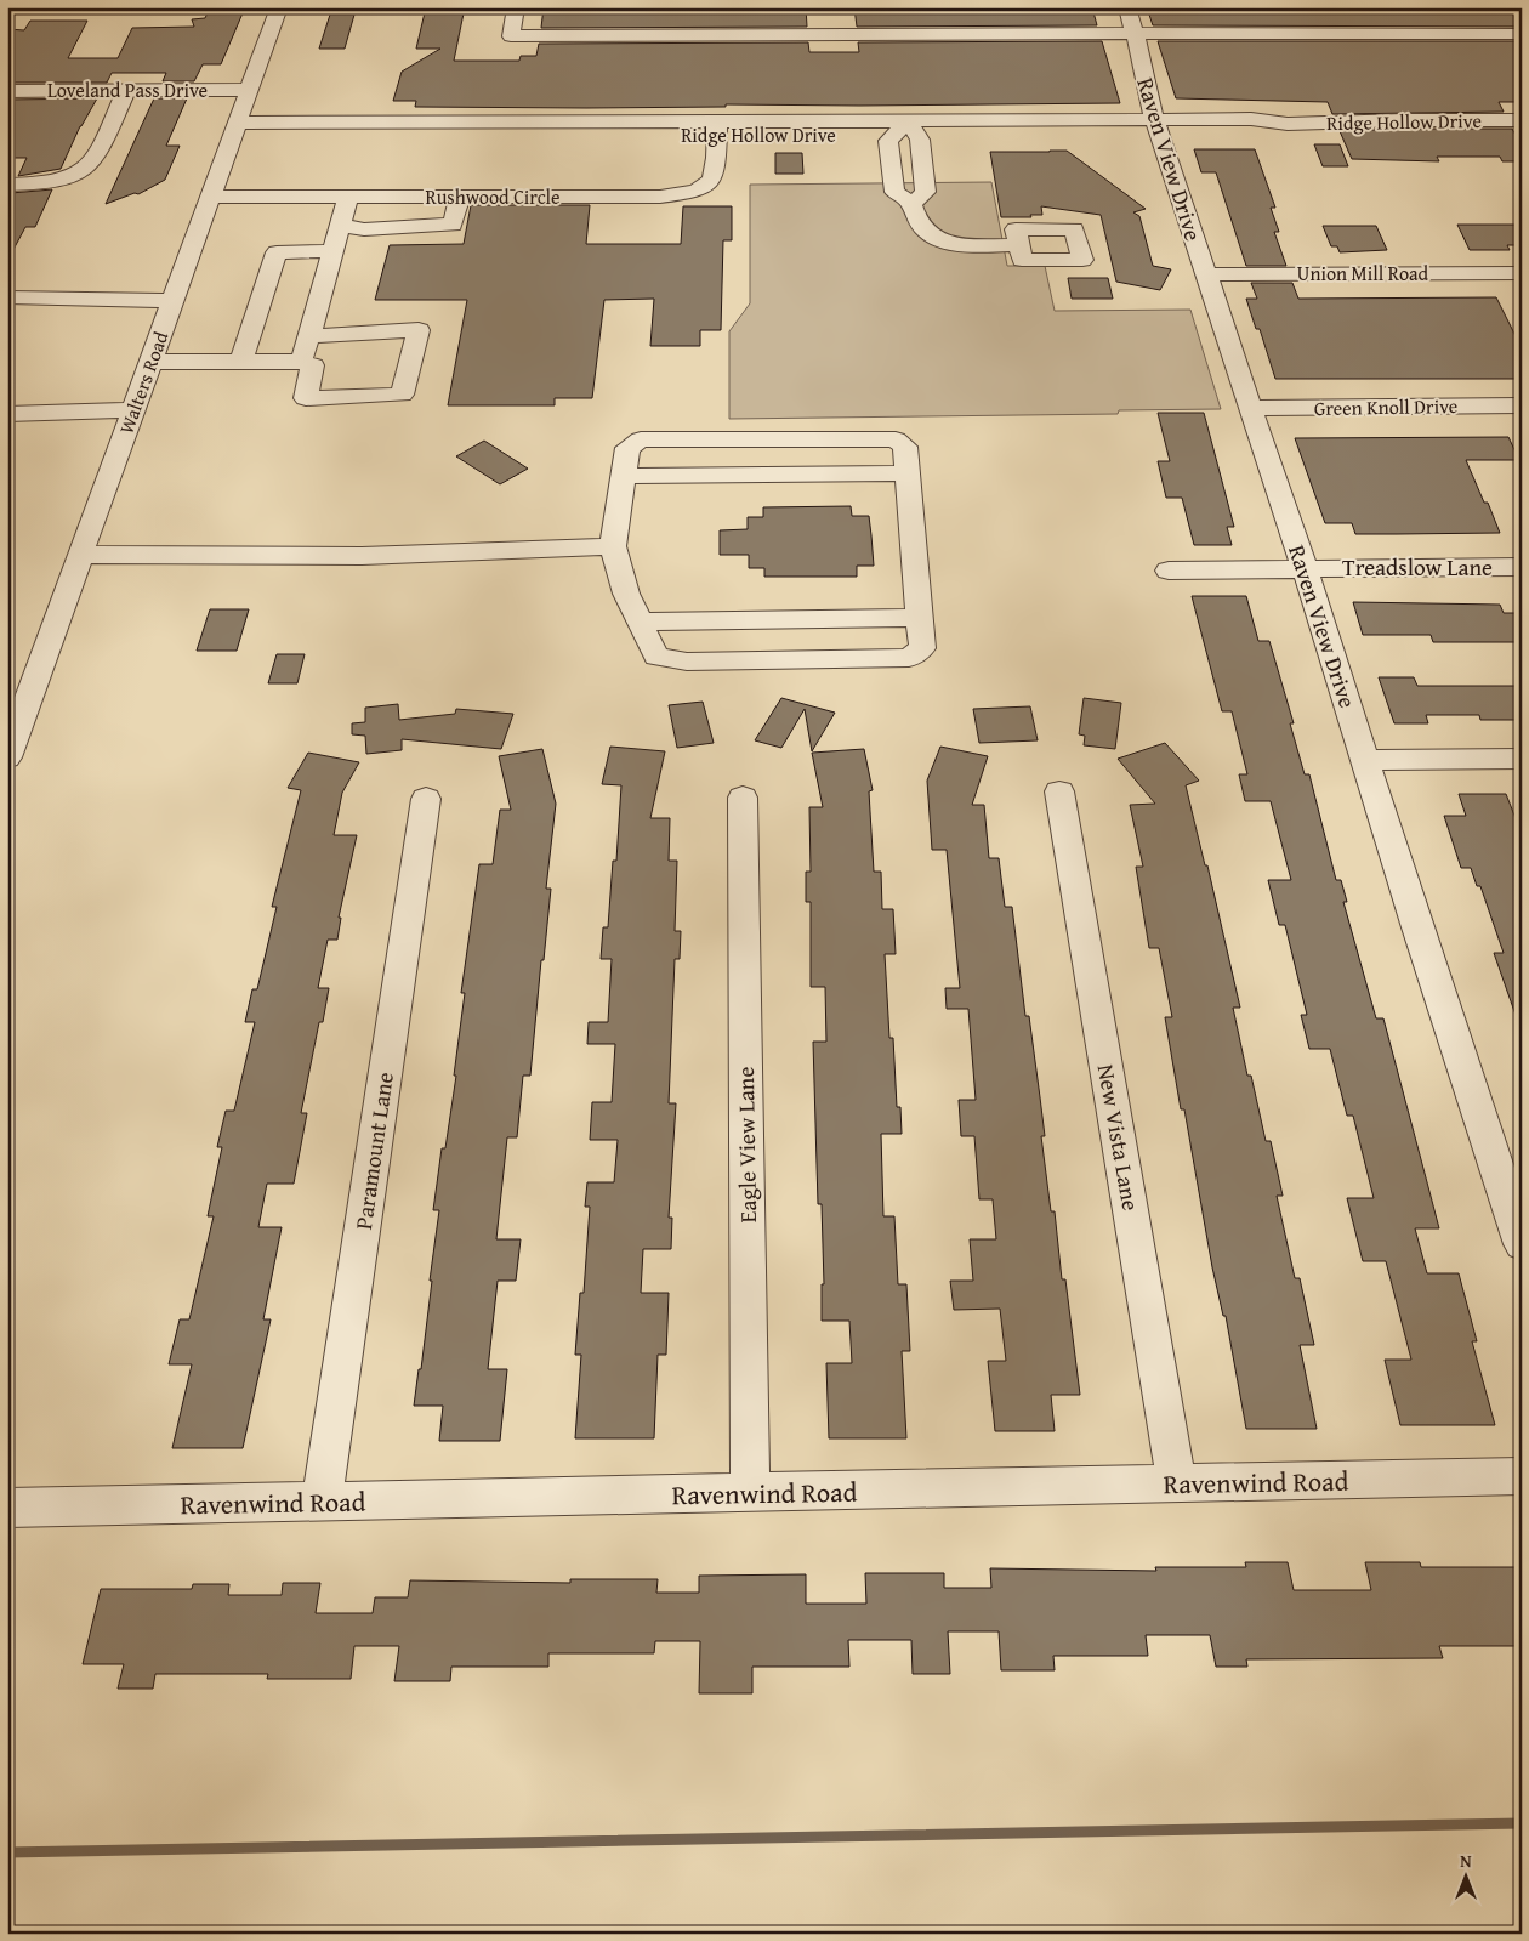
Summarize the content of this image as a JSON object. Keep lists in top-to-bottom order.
{
  "streets": {
    "street": [
      "Loveland Pass Drive",
      "Ridge Hollow Drive",
      "Raven View Drive",
      "Rushwood Circle",
      "Union Mill Road",
      "Walters Road",
      "Green Knoll Drive",
      "Treadslow Lane",
      "New Vista Lane",
      "Eagle View Lane",
      "Paramount Lane",
      "Ravenwind Road"
    ]
  },
  "crossings": [
    ["Loveland Pass Drive", "Walters Road"],
    ["Ridge Hollow Drive", "Raven View Drive"],
    ["Ridge Hollow Drive", "Rushwood Circle"],
    ["Ridge Hollow Drive", "Walters Road"],
    ["Raven View Drive", "Union Mill Road"],
    ["Raven View Drive", "Green Knoll Drive"],
    ["Raven View Drive", "Treadslow Lane"],
    ["Rushwood Circle", "Walters Road"],
    ["New Vista Lane", "Ravenwind Road"],
    ["Eagle View Lane", "Ravenwind Road"],
    ["Paramount Lane", "Ravenwind Road"]
  ],
  "north": "top"
}
